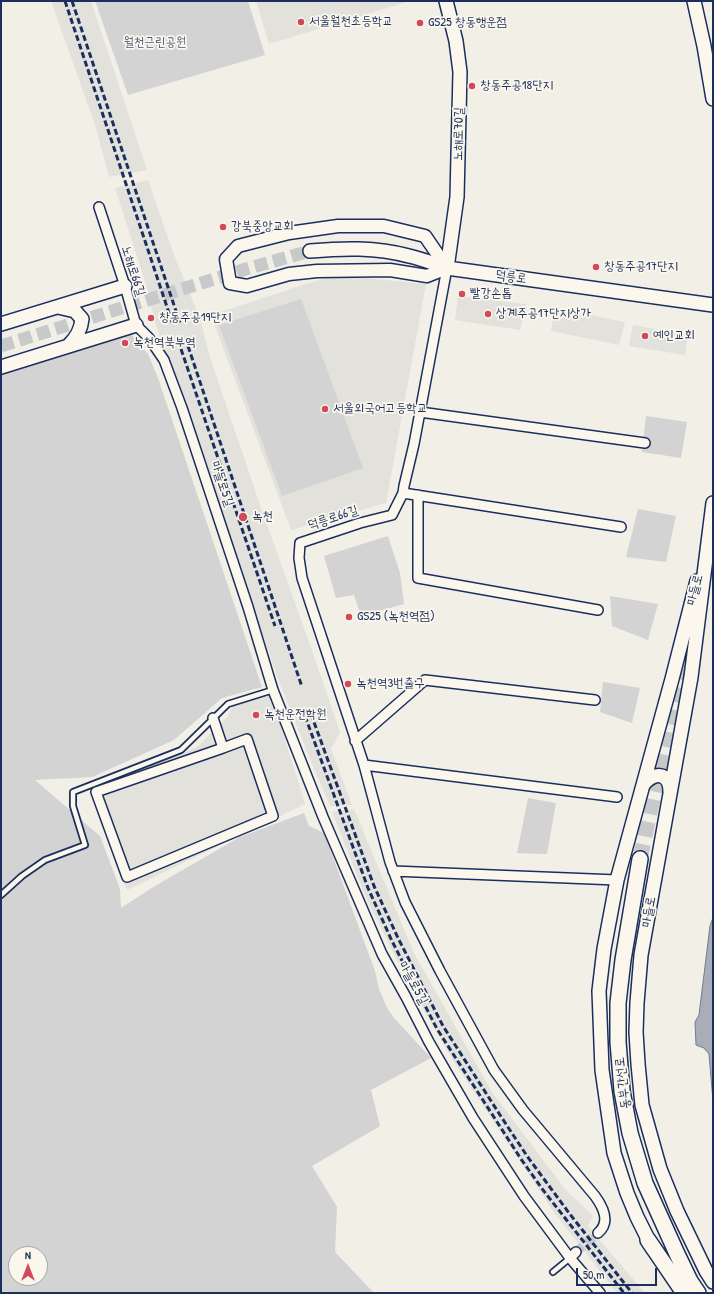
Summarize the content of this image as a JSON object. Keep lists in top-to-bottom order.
{
  "streets": {
    "highway": ["동부간선로"],
    "main road": ["노해로70길", "덕릉로", "마들로"],
    "street": ["노해로66길", "마들로5길", "덕릉로66길"]
  },
  "crossings": [
    ["노해로70길", "덕릉로"],
    ["노해로70길", "덕릉로66길"],
    ["노해로66길", "마들로5길"],
    ["덕릉로", "덕릉로66길"]
  ],
  "parks": ["월천근린공원"],
  "places": [
    "서울월천초등학교",
    "GS25 창동행운점",
    "창동주공18단지",
    "강북중앙교회",
    "창동주공17단지",
    "빨강손톱",
    "상계주공17단지상가",
    "창동주공19단지",
    "예인교회",
    "녹천역북부역",
    "서울외국어고등학교",
    "녹천",
    "GS25 (녹천역점)",
    "녹천역3번출구",
    "녹천운전학원"
  ],
  "scale_bar": "50 m",
  "north": "top"
}
